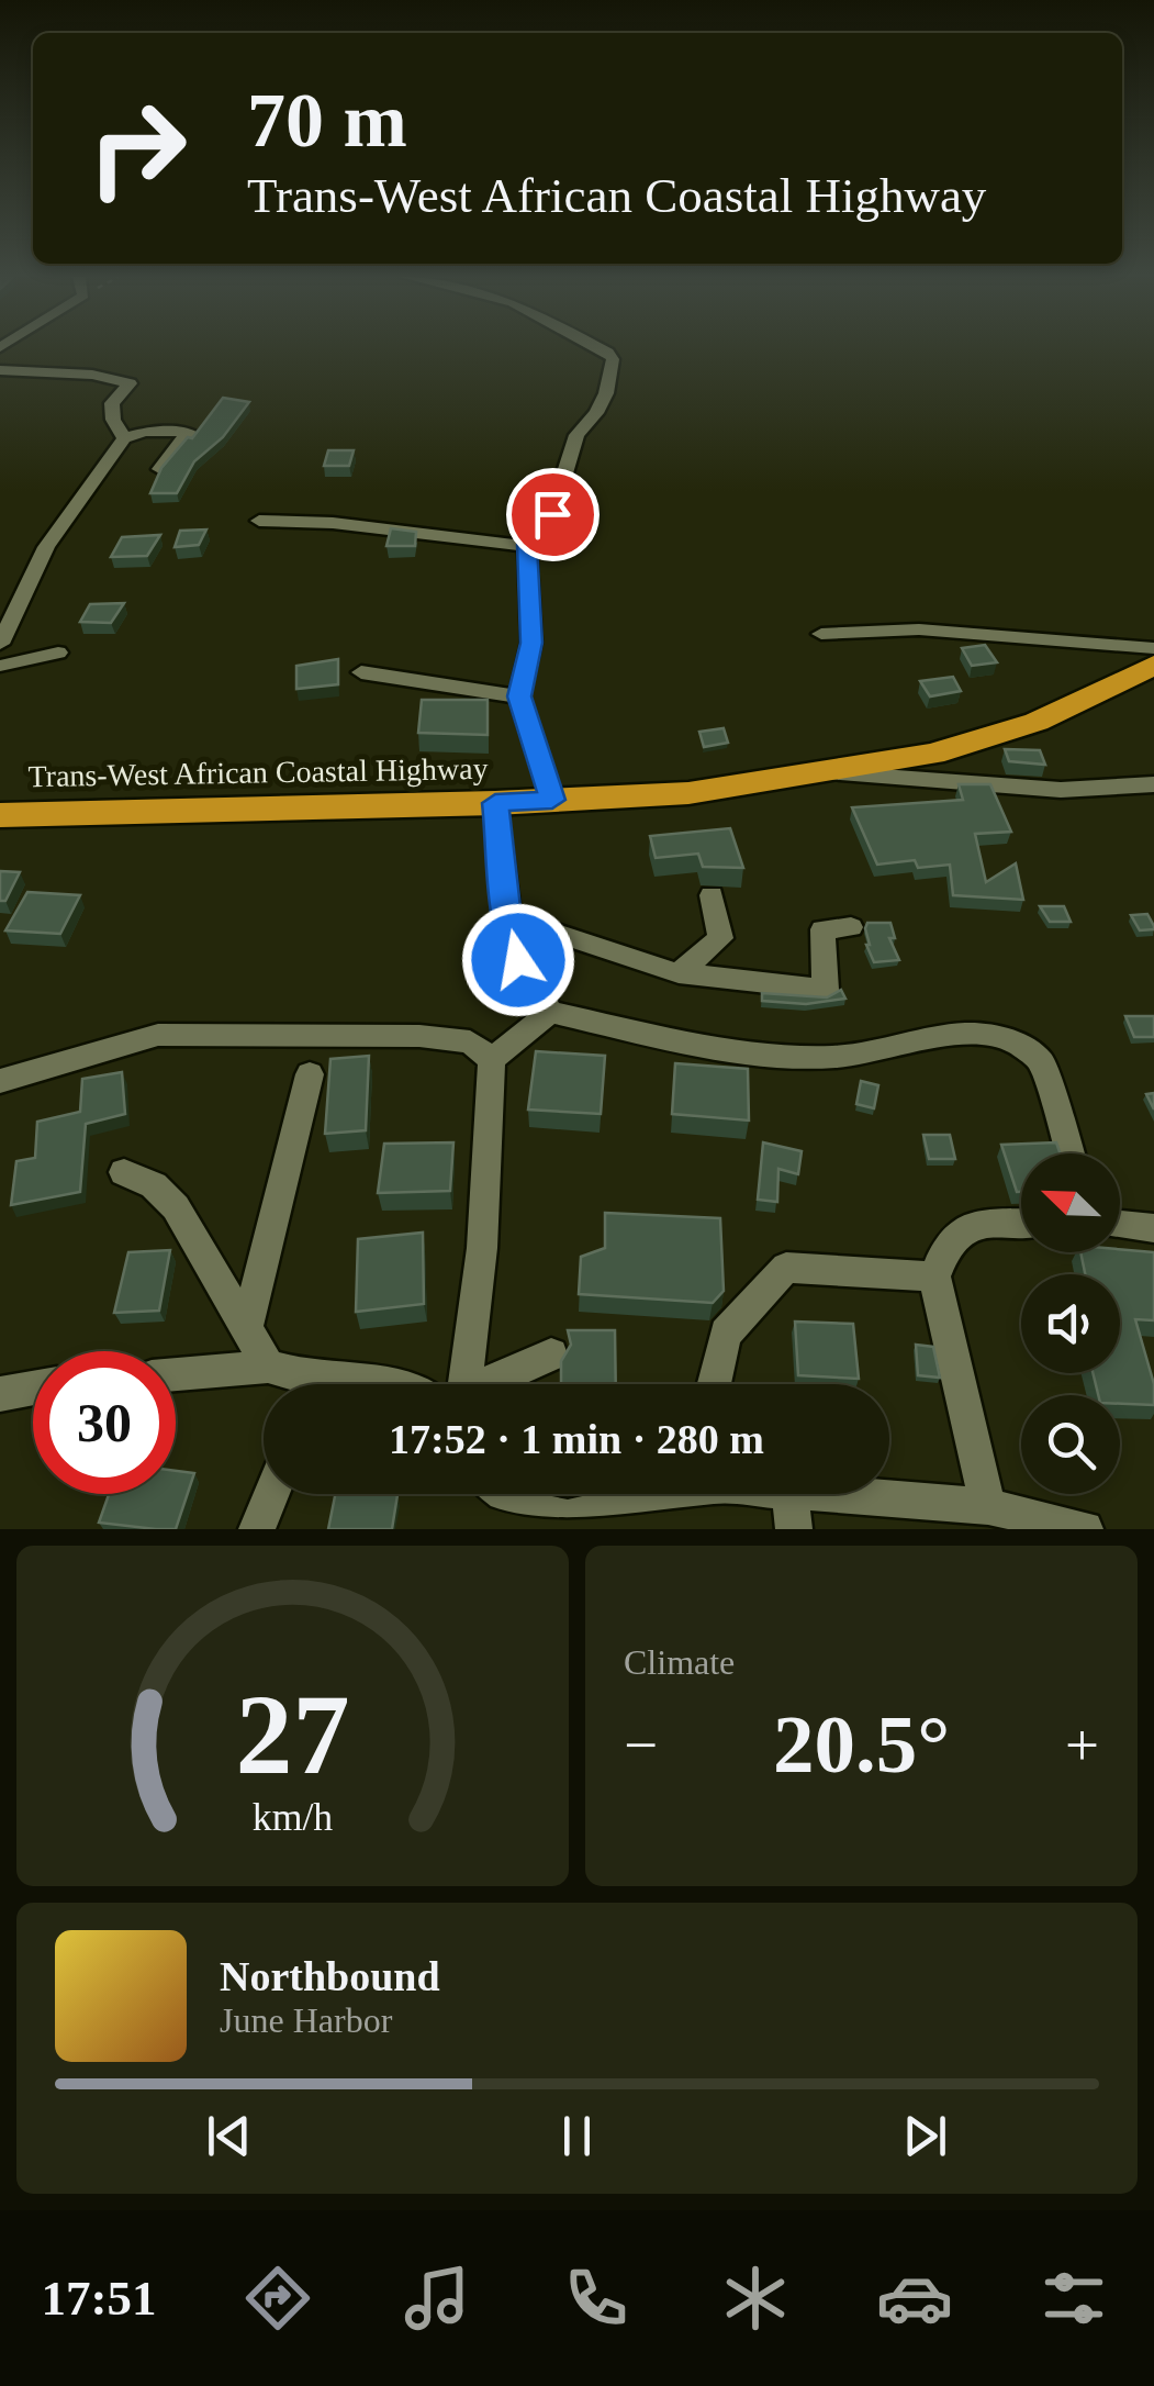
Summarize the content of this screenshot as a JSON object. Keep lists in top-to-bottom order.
{
  "streets": {
    "highway": ["Trans-West African Coastal Highway"]
  },
  "north": "top left",
  "page": {
    "turn": ["70 m", "Trans-West African Coastal Highway"],
    "limit": "30",
    "trip": "17:52 · 1 min · 280 m",
    "tile": "Climate",
    "heat": ["−", "20.5°", "+"],
    "song": ["Northbound", "June Harbor"],
    "tabs": "17:51",
    "gauge": ["27", "km/h"]
  }
}
